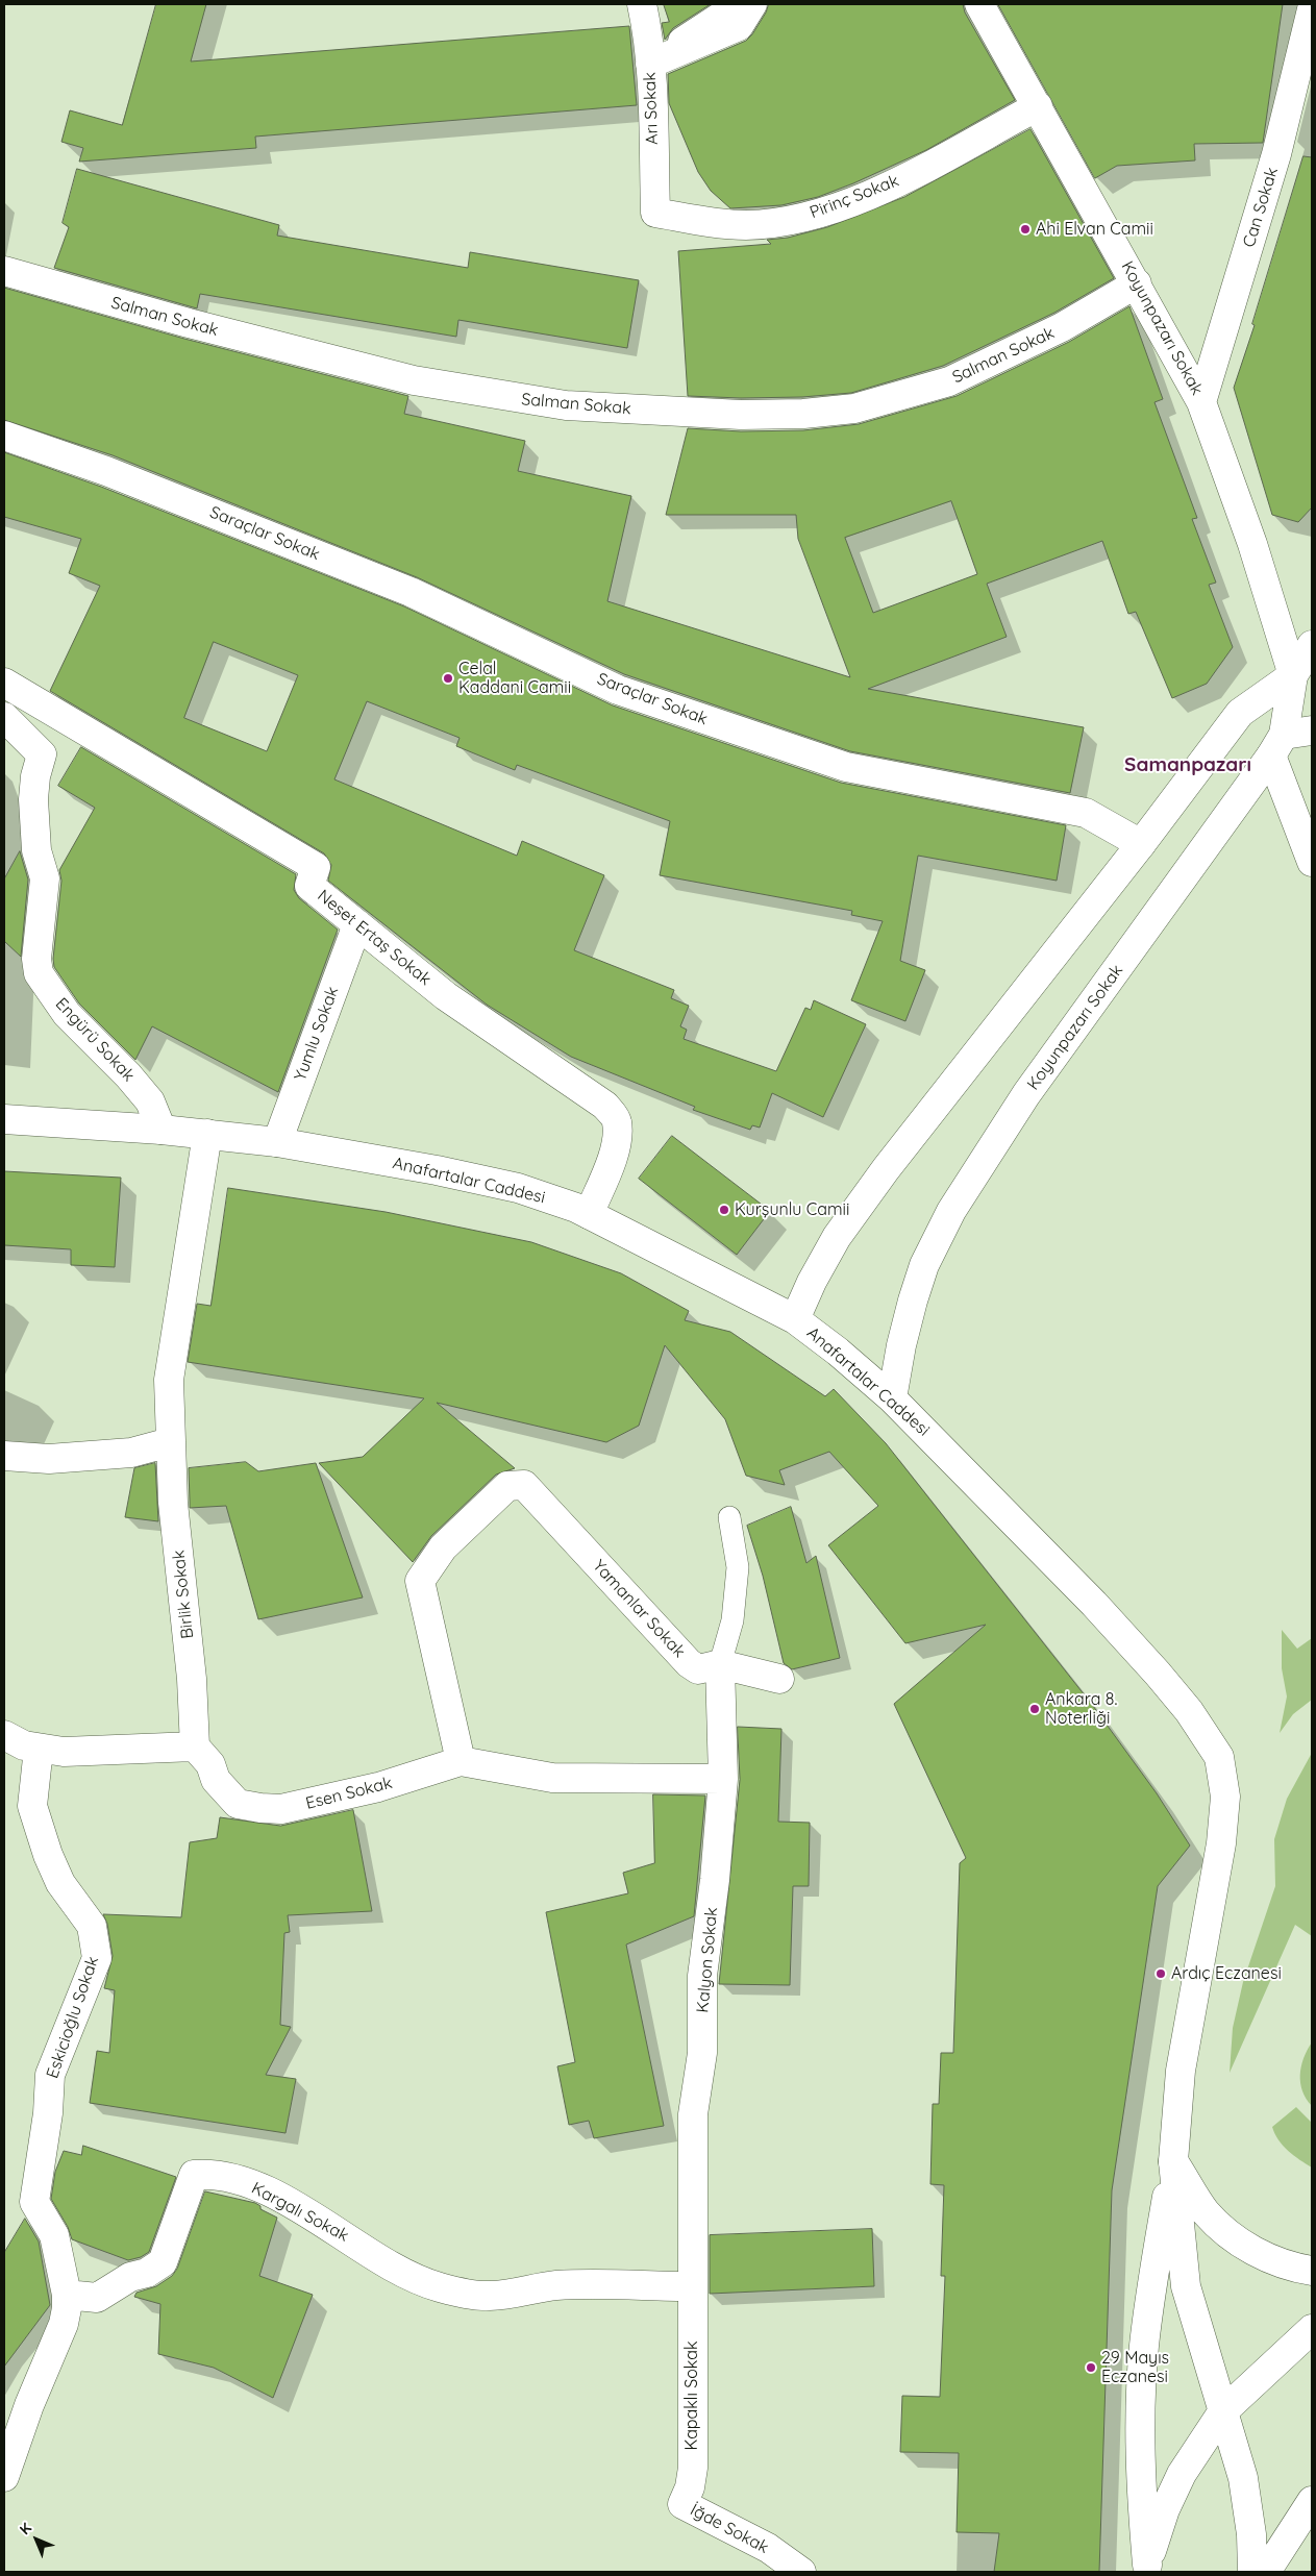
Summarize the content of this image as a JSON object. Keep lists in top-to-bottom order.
{
  "streets": {
    "street": [
      "Arı Sokak",
      "Pirinç Sokak",
      "Can Sokak",
      "Salman Sokak",
      "Koyunpazarı Sokak",
      "Saraçlar Sokak",
      "Neşet Ertaş Sokak",
      "Yumlu Sokak",
      "Engürü Sokak",
      "Anafartalar Caddesi",
      "Birlik Sokak",
      "Yamanlar Sokak",
      "Esen Sokak",
      "Kalyon Sokak",
      "Eskicioğlu Sokak",
      "Kargalı Sokak",
      "Kapaklı Sokak",
      "İğde Sokak"
    ]
  },
  "crossings": [
    ["Arı Sokak", "Pirinç Sokak"],
    ["Pirinç Sokak", "Koyunpazarı Sokak"],
    ["Can Sokak", "Koyunpazarı Sokak"],
    ["Salman Sokak", "Koyunpazarı Sokak"],
    ["Koyunpazarı Sokak", "Anafartalar Caddesi"],
    ["Neşet Ertaş Sokak", "Yumlu Sokak"],
    ["Neşet Ertaş Sokak", "Anafartalar Caddesi"],
    ["Yumlu Sokak", "Anafartalar Caddesi"],
    ["Engürü Sokak", "Anafartalar Caddesi"],
    ["Anafartalar Caddesi", "Birlik Sokak"],
    ["Birlik Sokak", "Esen Sokak"],
    ["Yamanlar Sokak", "Esen Sokak"],
    ["Yamanlar Sokak", "Kalyon Sokak"],
    ["Esen Sokak", "Kalyon Sokak"],
    ["Kalyon Sokak", "Kargalı Sokak"],
    ["Kalyon Sokak", "Kapaklı Sokak"],
    ["Eskicioğlu Sokak", "Kargalı Sokak"],
    ["Kargalı Sokak", "Kapaklı Sokak"],
    ["Kapaklı Sokak", "İğde Sokak"]
  ],
  "districts": ["Samanpazarı"],
  "places": [
    "Ahi Elvan Camii",
    "Celal Kaddani Camii",
    "Kurşunlu Camii",
    "Ankara 8. Noterliği",
    "Ardıç Eczanesi",
    "29 Mayıs Eczanesi"
  ],
  "north": "top left"
}
